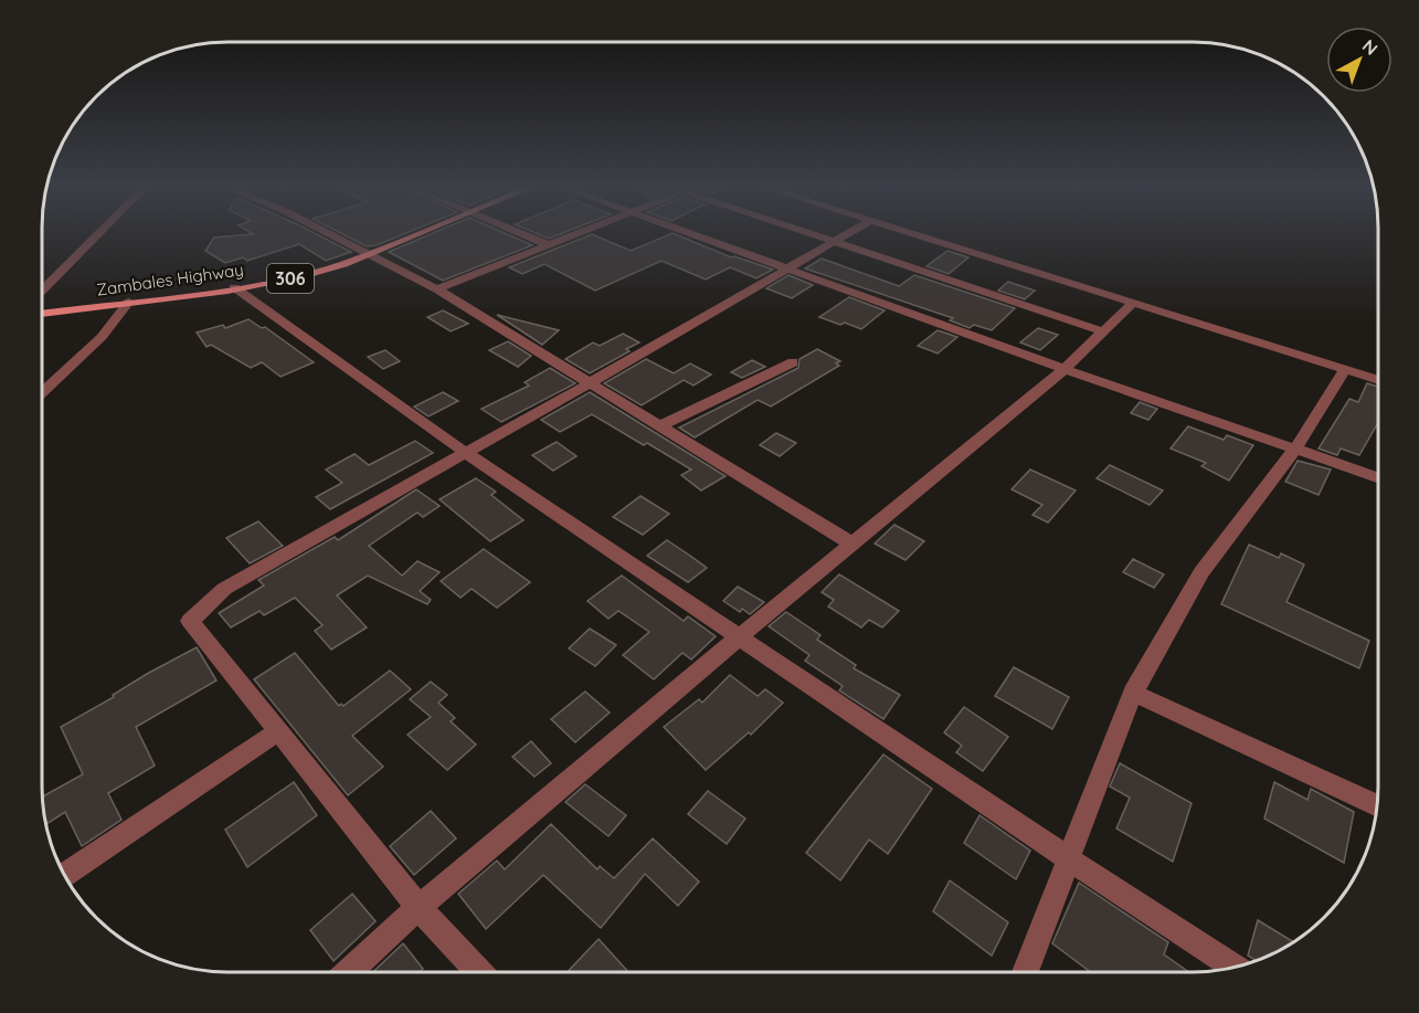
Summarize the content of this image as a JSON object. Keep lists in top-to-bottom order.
{
  "streets": {
    "main road": ["306", "Zambales Highway"]
  },
  "north": "top right"
}
